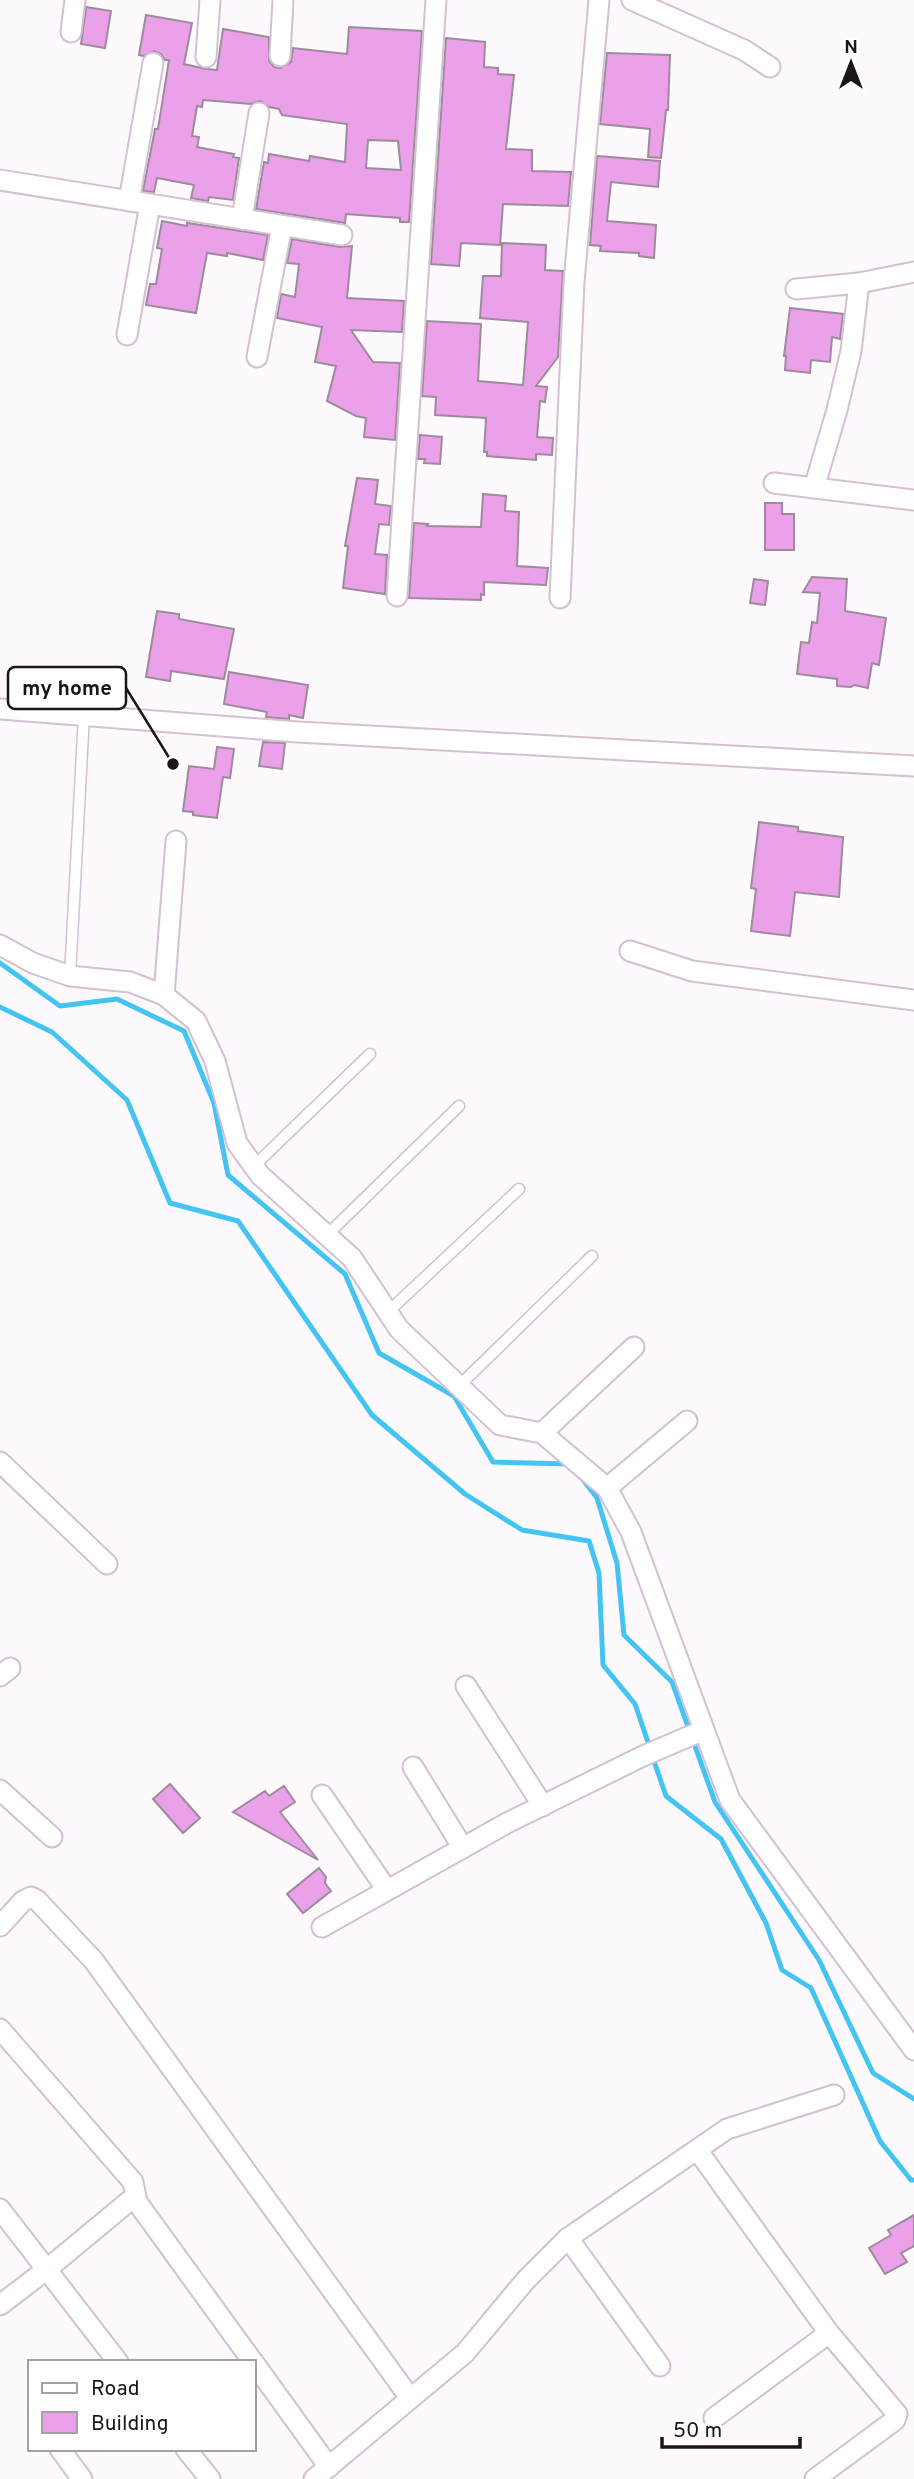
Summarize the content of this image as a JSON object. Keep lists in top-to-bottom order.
{
  "places": ["my home"],
  "legend": ["Road", "Building"],
  "scale_bar": "50 m",
  "north": "top"
}
